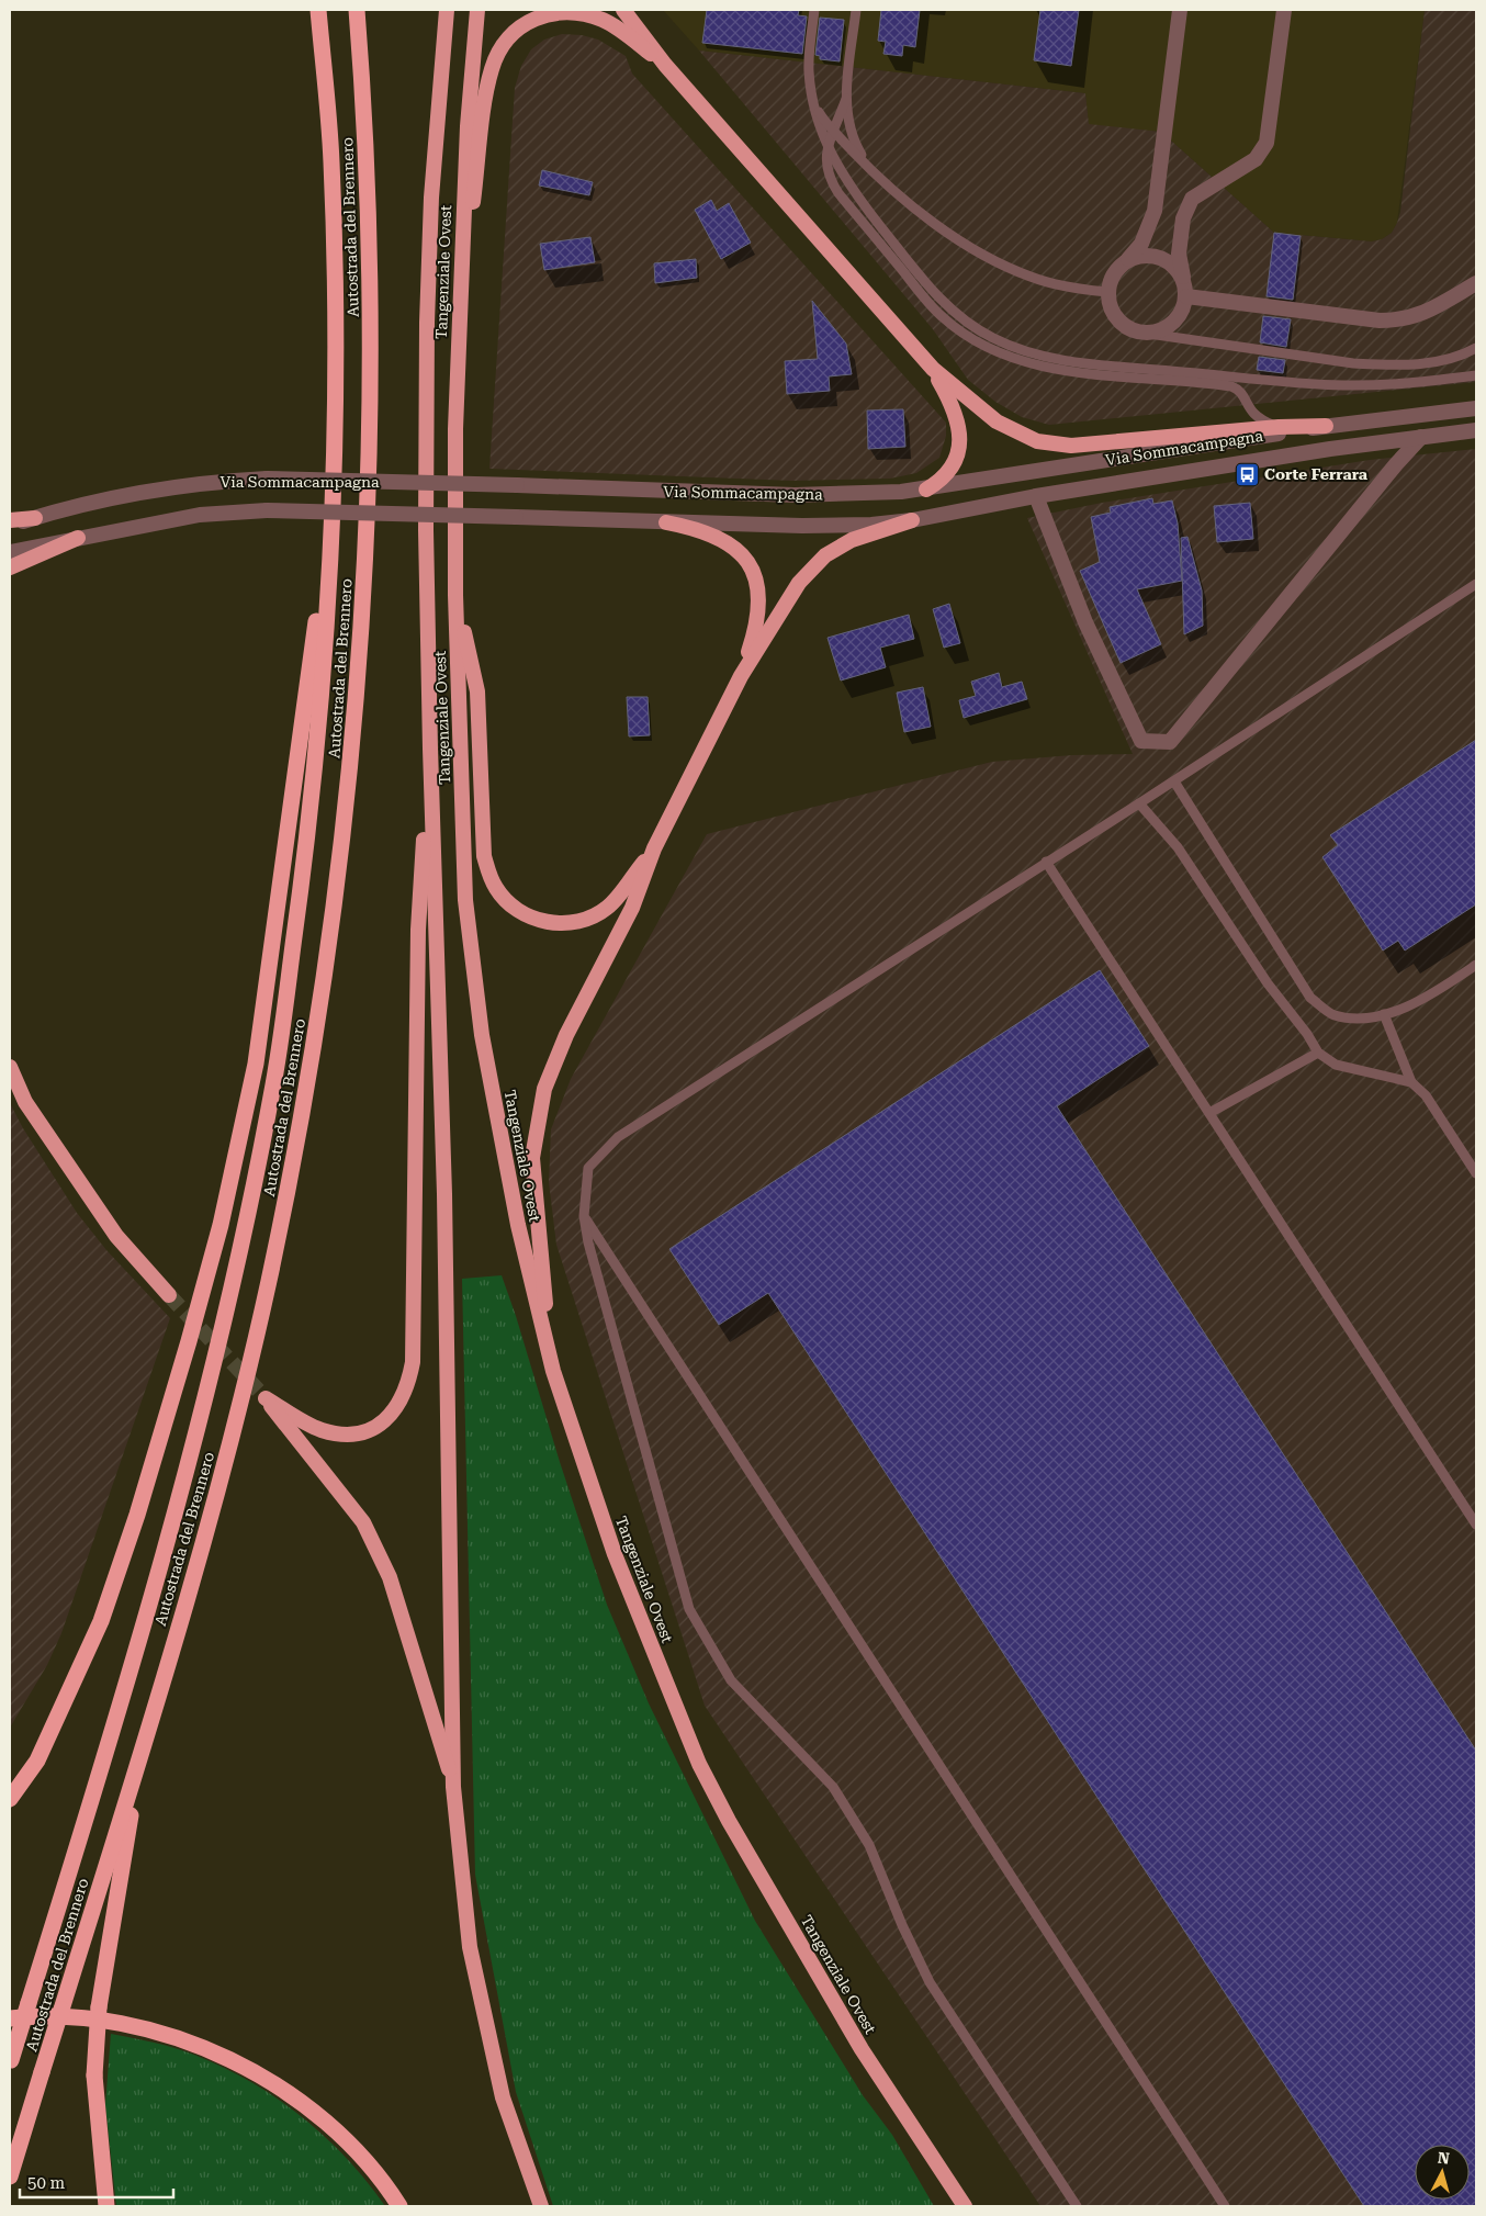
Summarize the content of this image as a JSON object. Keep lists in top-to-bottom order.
{
  "streets": {
    "highway": ["Autostrada del Brennero", "Tangenziale Ovest"],
    "street": ["Via Sommacampagna"]
  },
  "places": {
    "bus stop": ["Corte Ferrara"]
  },
  "scale_bar": "50 m",
  "north": "top"
}
